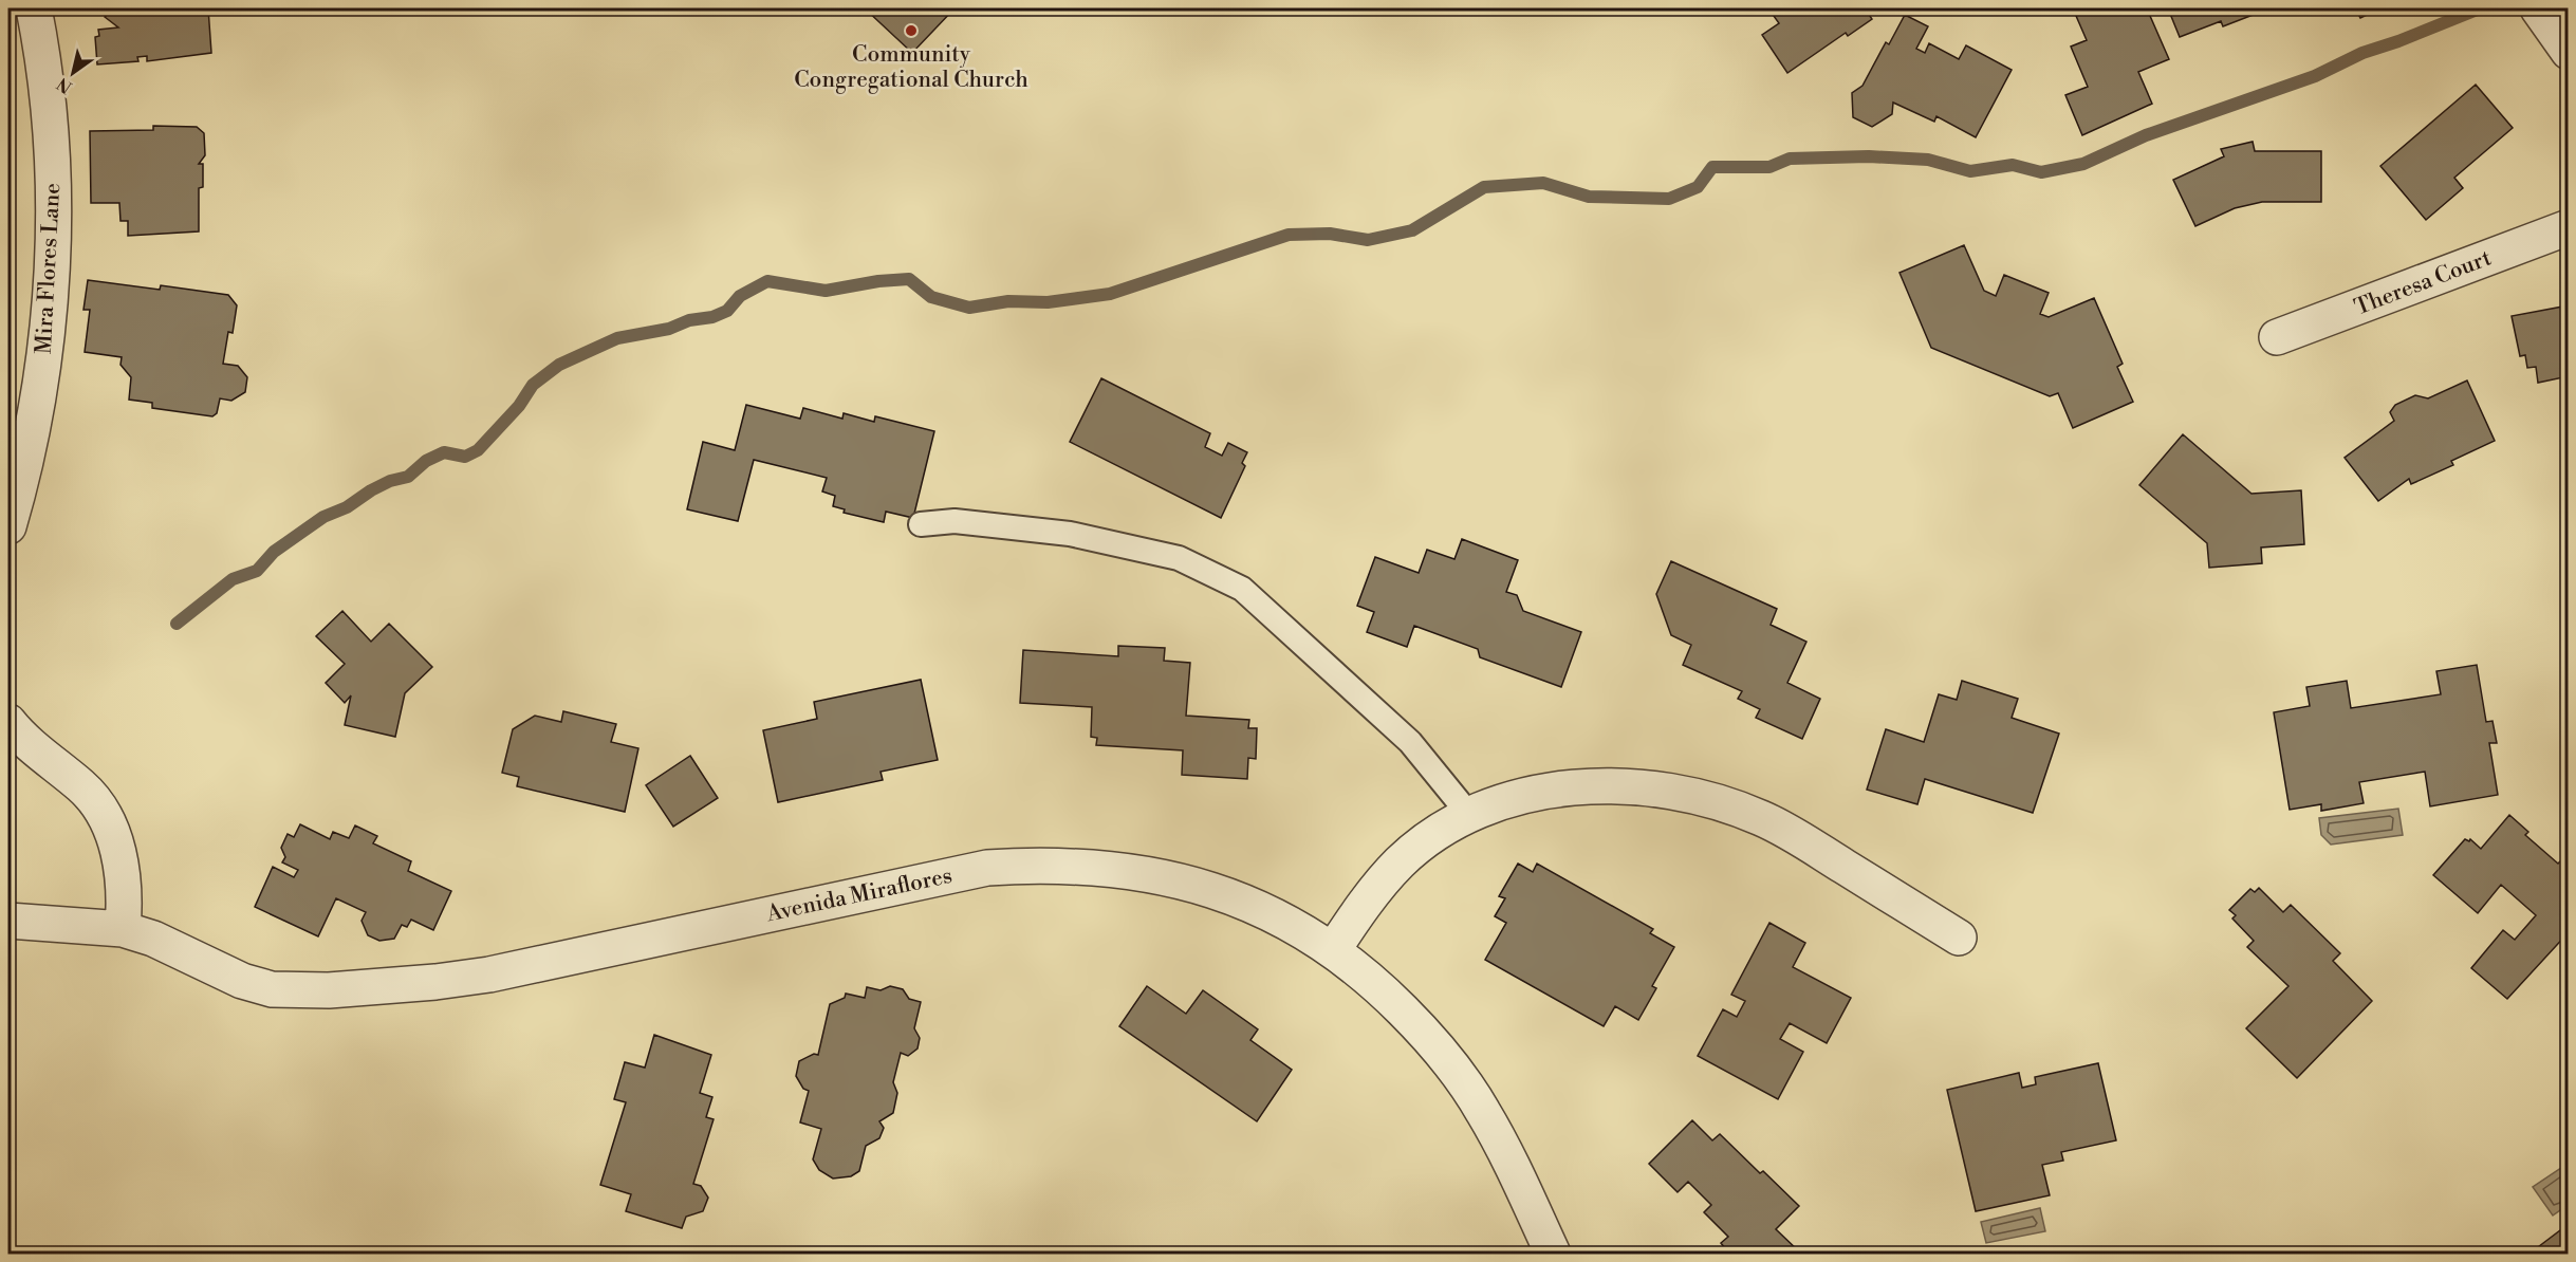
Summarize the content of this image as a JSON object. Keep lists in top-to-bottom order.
{
  "streets": {
    "street": ["Mira Flores Lane", "Theresa Court", "Avenida Miraflores"]
  },
  "places": ["Community Congregational Church"],
  "north": "bottom left"
}
